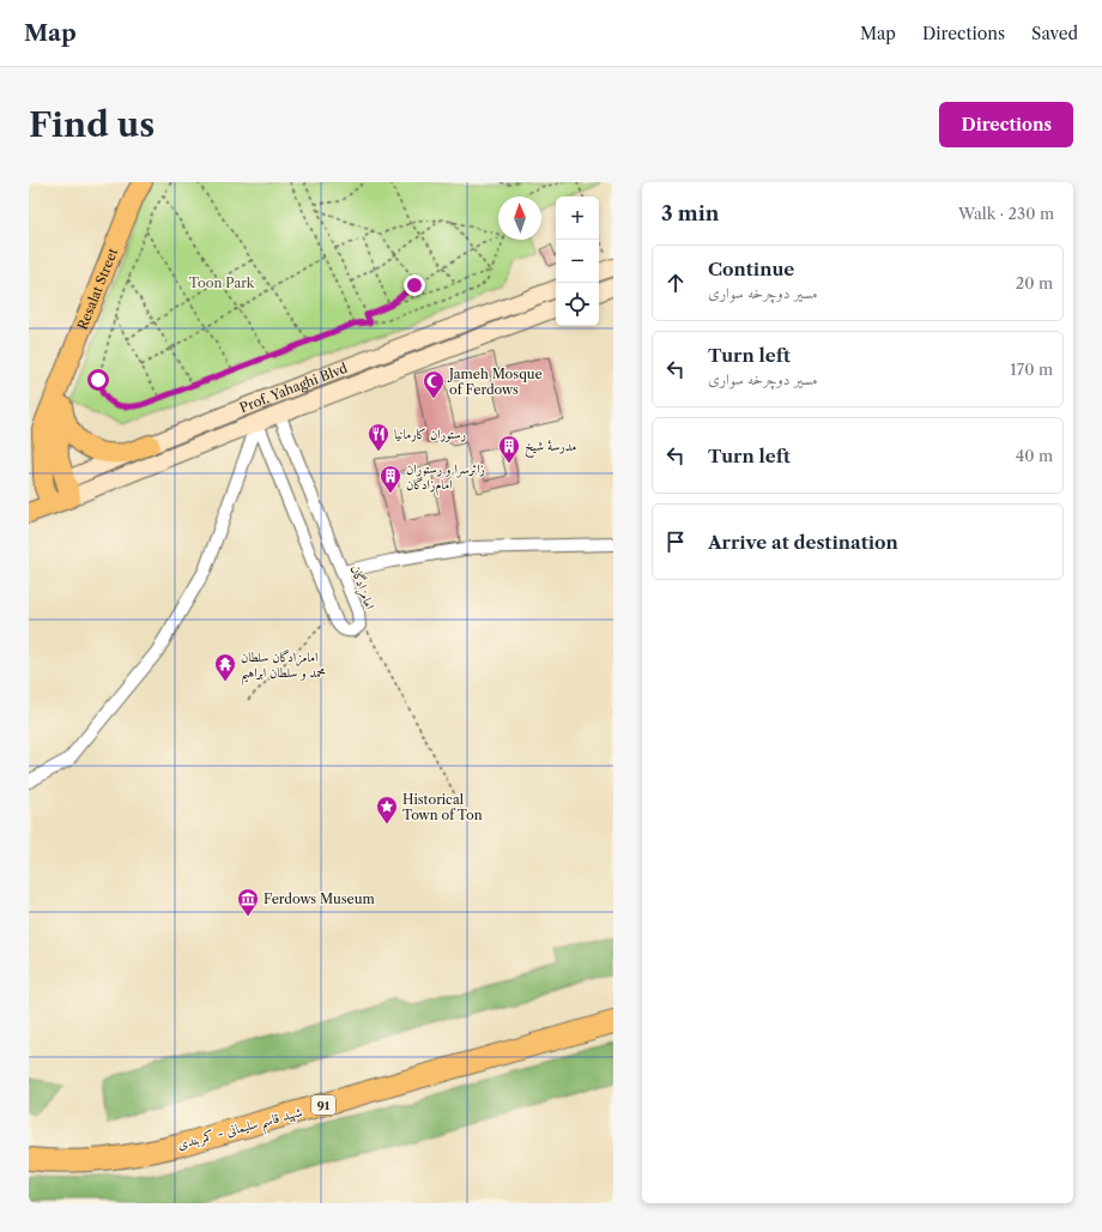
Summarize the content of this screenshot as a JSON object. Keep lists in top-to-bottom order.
{
  "streets": {
    "highway": ["91", "شهید قاسم سلیمانی - کمربندی"],
    "main road": ["Resalat Street", "Prof. Yahaghi Blvd"],
    "street": ["امامزادگان"]
  },
  "crossings": [
    ["Resalat Street", "Prof. Yahaghi Blvd"],
    ["Prof. Yahaghi Blvd", "امامزادگان"]
  ],
  "parks": ["Toon Park"],
  "places": {
    "mosque": ["Jameh Mosque of Ferdows"],
    "restaurant": ["رستوران کارمانیا"],
    "building": ["مدرسهٔ شیخ", "زائرسرا و رستوران امام‌زادگان"],
    "temple": ["امامزادگان سلطان محمد و سلطان ابراهیم"],
    "place": ["Historical Town of Ton"],
    "museum": ["Ferdows Museum"]
  },
  "north": "top",
  "page": {
    "header": "Map",
    "nav": ["Map", "Directions", "Saved"],
    "buttons": "Directions",
    "title": "Find us",
    "heading": ["3 min", "Walk · 230 m"],
    "map_buttons": ["+", "−"],
    "list": [
      ["Continue", "مسیر دوچرخه سواری", "20 m"],
      ["Turn left", "مسیر دوچرخه سواری", "170 m"],
      ["Turn left", "40 m"],
      "Arrive at destination"
    ]
  }
}
